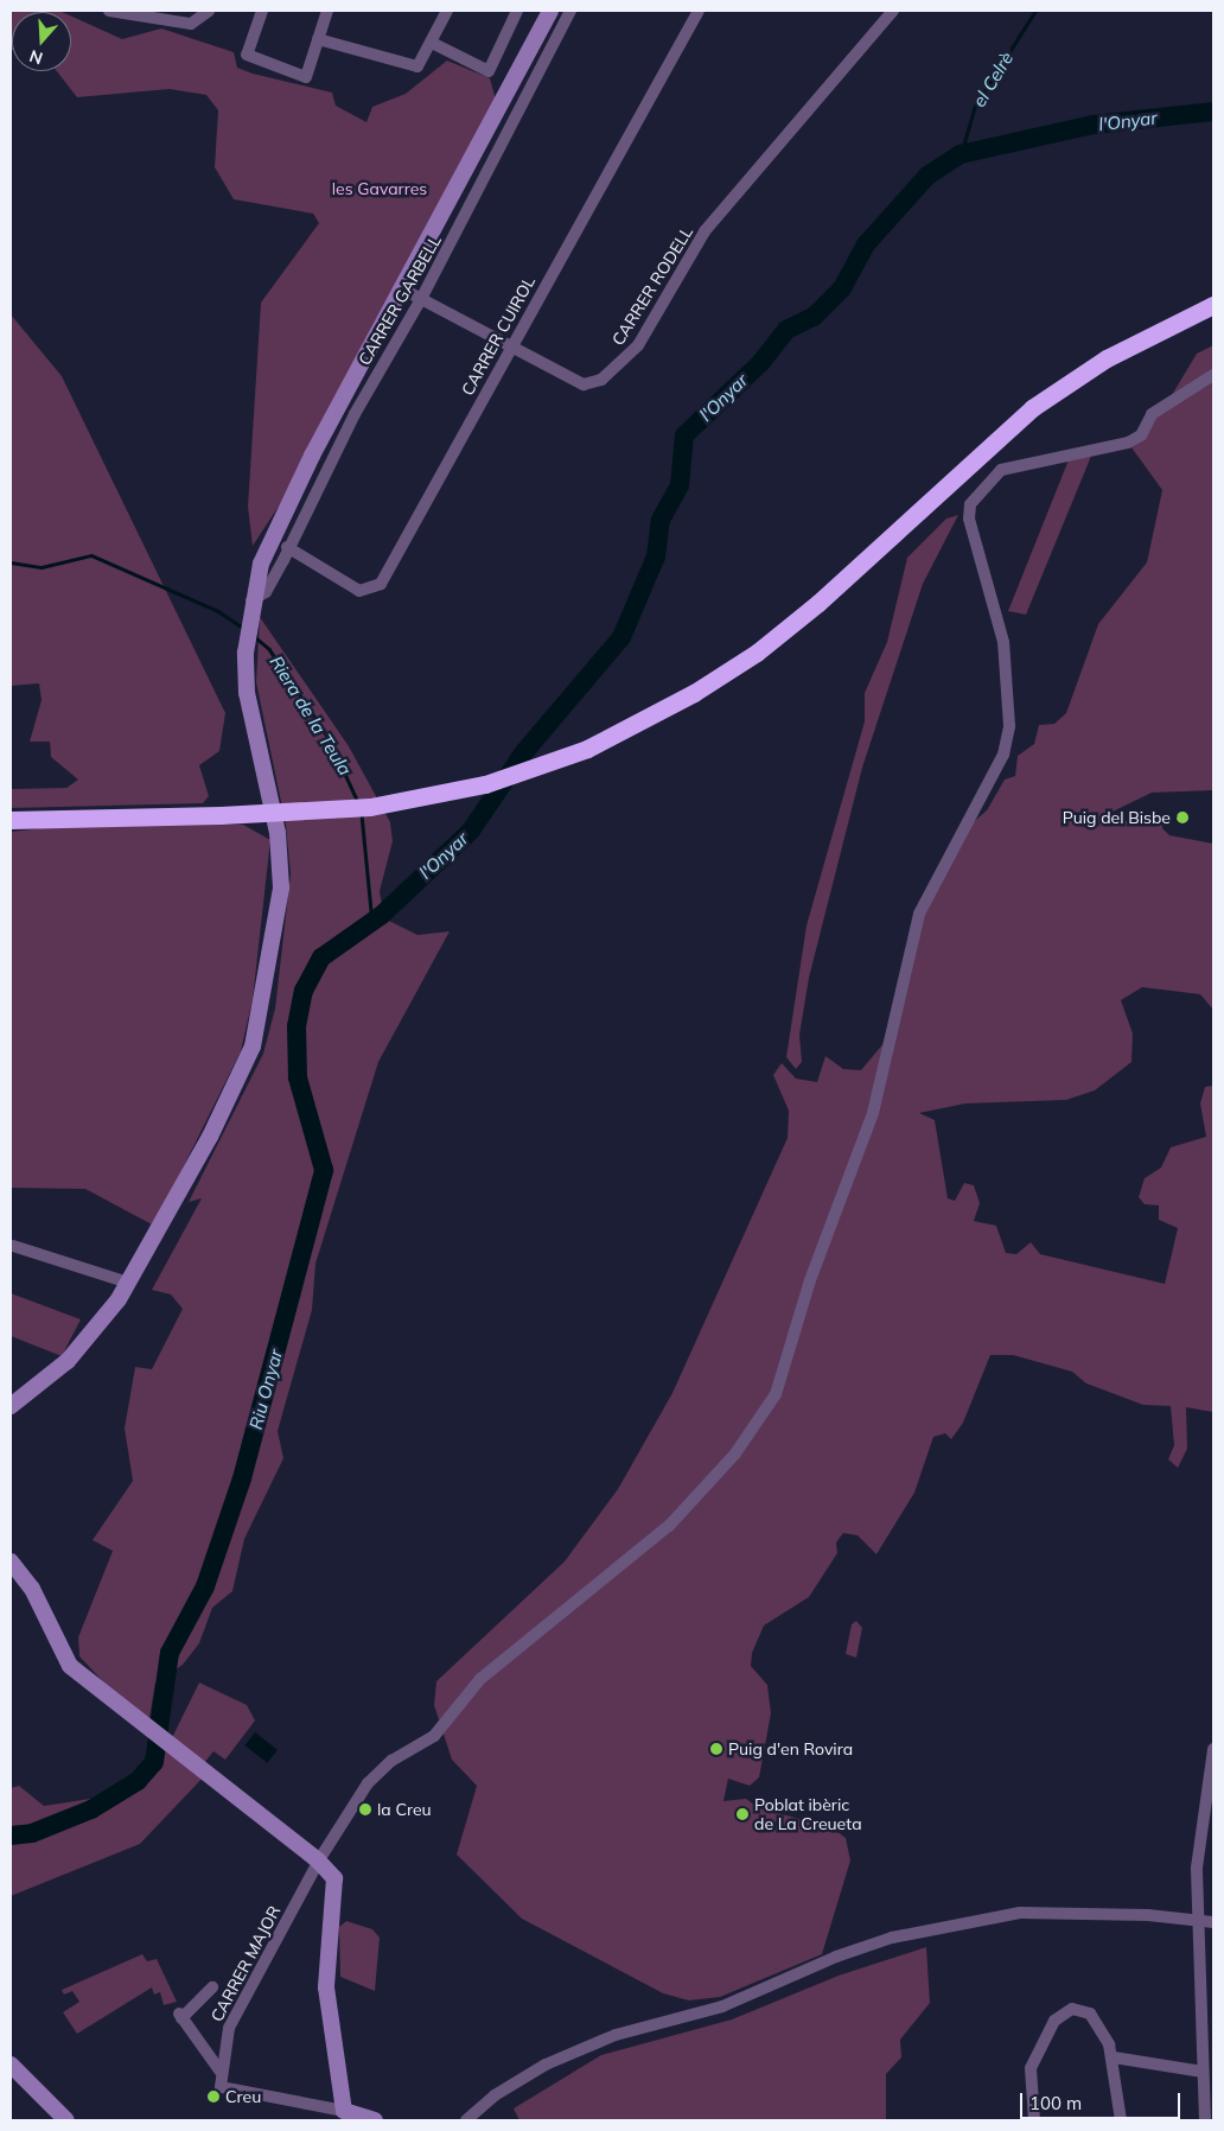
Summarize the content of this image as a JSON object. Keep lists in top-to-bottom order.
{
  "streets": {
    "street": [
      "CARRER RODELL",
      "CARRER GARBELL",
      "CARRER CUIROL",
      "CARRER MAJOR"
    ]
  },
  "crossings": [
    ["CARRER RODELL", "CARRER GARBELL"],
    ["CARRER RODELL", "CARRER CUIROL"],
    ["CARRER GARBELL", "CARRER CUIROL"]
  ],
  "water": [
    "el Celrè",
    "l'Onyar",
    "Riera de la Teula",
    "Riu Onyar"
  ],
  "parks": ["les Gavarres"],
  "places": [
    "Puig del Bisbe",
    "Puig d'en Rovira",
    "la Creu",
    "Poblat ibèric de La Creueta",
    "Creu"
  ],
  "scale_bar": "100 m",
  "north": "bottom"
}
